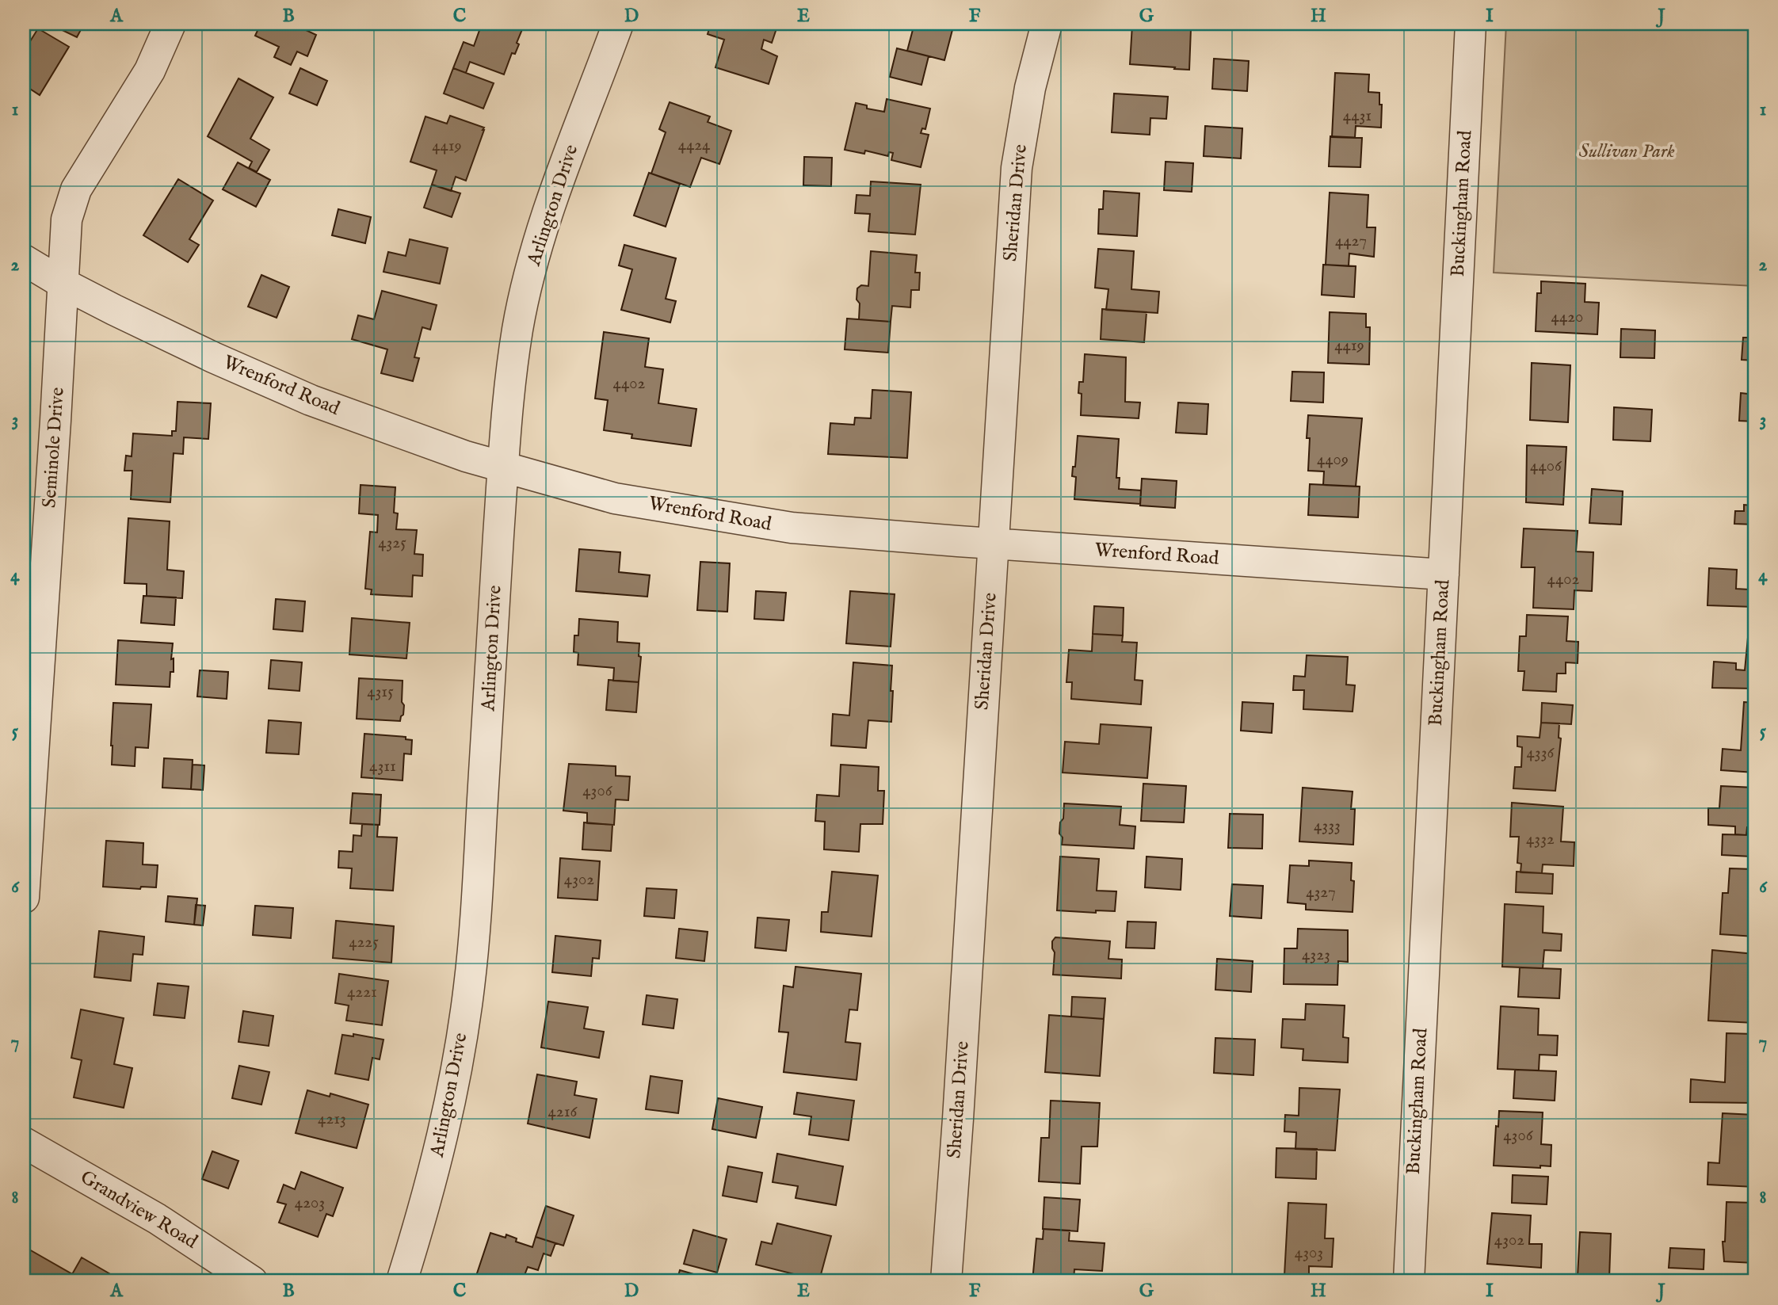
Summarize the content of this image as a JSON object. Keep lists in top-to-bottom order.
{
  "streets": {
    "street": [
      "Sheridan Drive",
      "Buckingham Road",
      "Arlington Drive",
      "Wrenford Road",
      "Seminole Drive",
      "Grandview Road"
    ]
  },
  "crossings": [
    ["Sheridan Drive", "Wrenford Road"],
    ["Buckingham Road", "Wrenford Road"],
    ["Arlington Drive", "Wrenford Road"],
    ["Wrenford Road", "Seminole Drive"]
  ],
  "parks": ["Sullivan Park"],
  "house_numbers": [
    "4431",
    "4424",
    "4419",
    "4427",
    "4420",
    "4419",
    "4402",
    "4409",
    "4406",
    "4325",
    "4402",
    "4315",
    "4336",
    "4311",
    "4306",
    "4333",
    "4332",
    "4302",
    "4327",
    "4225",
    "4323",
    "4221",
    "4216",
    "4213",
    "4306",
    "4203",
    "4302",
    "4303"
  ],
  "grid": {
    "columns": [
      "A",
      "B",
      "C",
      "D",
      "E",
      "F",
      "G",
      "H",
      "I",
      "J"
    ],
    "rows": [
      "1",
      "2",
      "3",
      "4",
      "5",
      "6",
      "7",
      "8"
    ]
  }
}
